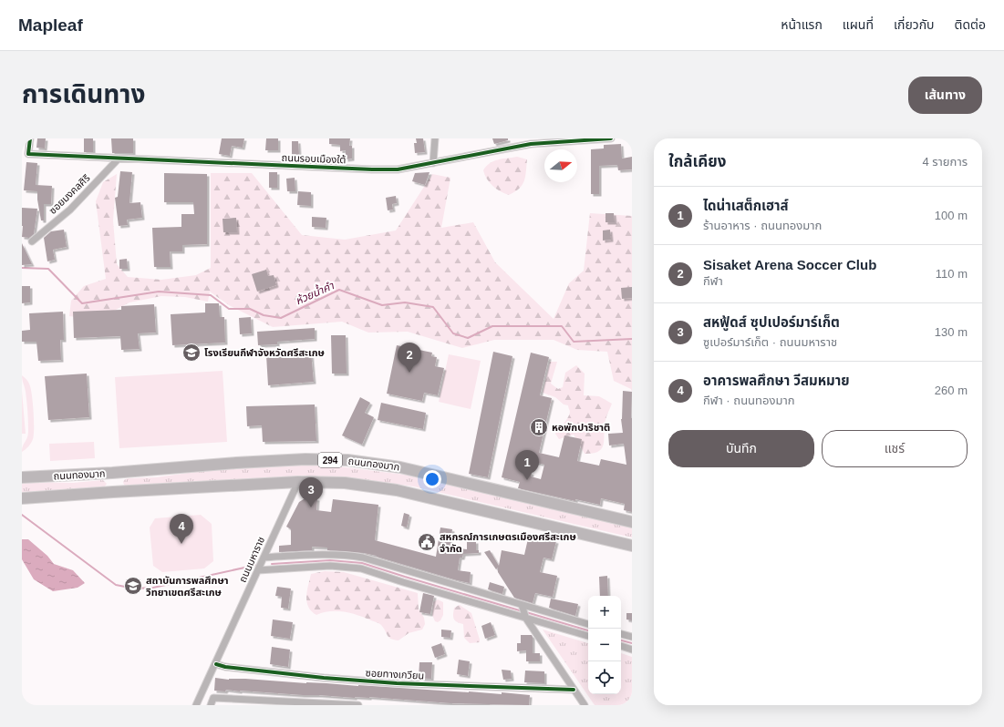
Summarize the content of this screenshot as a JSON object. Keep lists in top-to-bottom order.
{
  "streets": {
    "main road": ["294", "ถนนทองมาก"],
    "street": [
      "ถนนรอบเมืองใต้",
      "ซอยมงคลศิริ",
      "ถนนมหาราช",
      "ซอยทางเกวียน"
    ]
  },
  "crossings": [
    ["ถนนรอบเมืองใต้", "ซอยมงคลศิริ"],
    ["ถนนทองมาก", "ถนนมหาราช"],
    ["ถนนมหาราช", "ซอยทางเกวียน"]
  ],
  "water": ["ห้วยน้ำคำ"],
  "places": {
    "school or university": ["โรงเรียนกีฬาจังหวัดศรีสะเกษ", "สถาบันการพลศึกษา วิทยาเขตศรีสะเกษ"],
    "building": ["หอพักปาริชาติ"],
    "public building": ["สหกรณ์การเกษตรเมืองศรีสะเกษ จำกัด"]
  },
  "north": "right",
  "page": {
    "header": "Mapleaf",
    "nav": [
      "หน้าแรก",
      "แผนที่",
      "เกี่ยวกับ",
      "ติดต่อ"
    ],
    "title": "การเดินทาง",
    "buttons": [
      "เส้นทาง",
      ["บันทึก", "แชร์"]
    ],
    "heading": ["ใกล้เคียง", "4 รายการ"],
    "list": [
      {
        "mark": "1",
        "name": "ไดน่าเสต็กเฮาส์",
        "note": "ร้านอาหาร · ถนนทองมาก",
        "value": "100 m"
      },
      {
        "mark": "2",
        "name": "Sisaket Arena Soccer Club",
        "note": "กีฬา",
        "value": "110 m"
      },
      {
        "mark": "3",
        "name": "สหฟู้ดส์ ซุปเปอร์มาร์เก็ต",
        "note": "ซูเปอร์มาร์เก็ต · ถนนมหาราช",
        "value": "130 m"
      },
      {
        "mark": "4",
        "name": "อาคารพลศึกษา วีสมหมาย",
        "note": "กีฬา · ถนนทองมาก",
        "value": "260 m"
      }
    ],
    "pins": [
      "2",
      "1",
      "3",
      "4"
    ],
    "map_buttons": ["+", "−"]
  }
}
